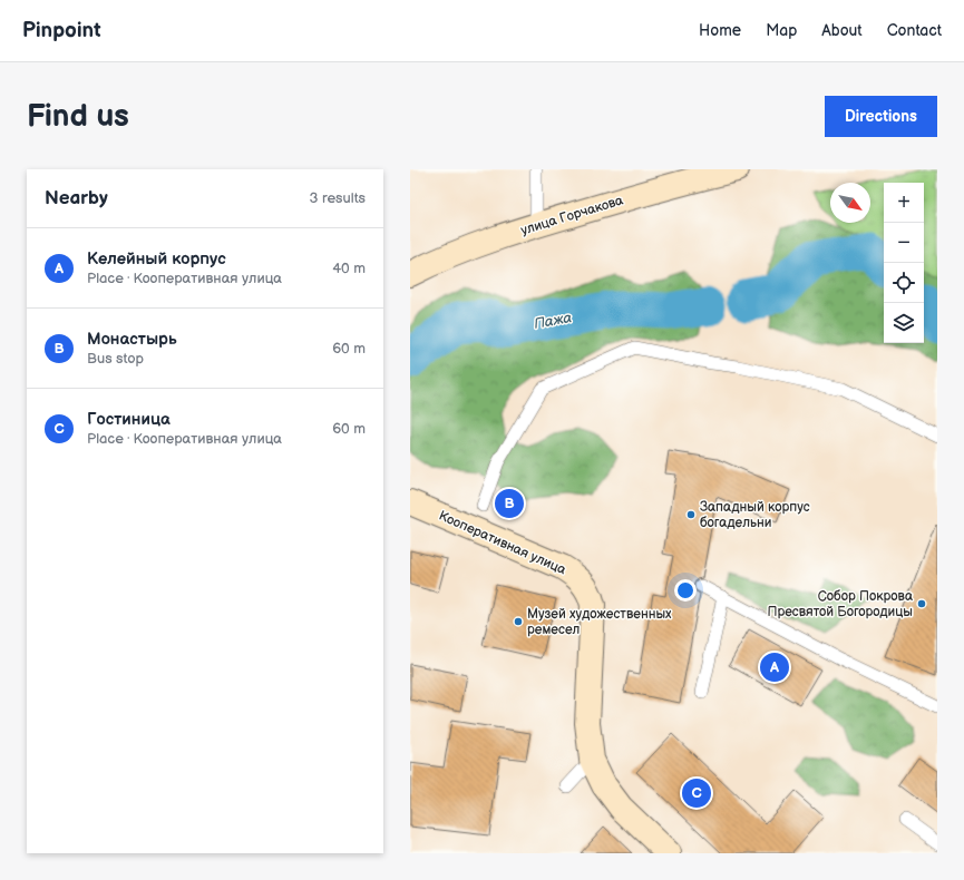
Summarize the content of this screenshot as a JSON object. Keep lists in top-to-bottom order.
{
  "streets": {
    "main road": ["улица Горчакова", "Кооперативная улица"]
  },
  "water": ["Пажа"],
  "places": ["Западный корпус богадельни", "Собор Покрова Пресвятой Богородицы", "Музей художественных ремесел"],
  "north": "bottom right",
  "page": {
    "header": "Pinpoint",
    "nav": [
      "Home",
      "Map",
      "About",
      "Contact"
    ],
    "buttons": "Directions",
    "title": "Find us",
    "heading": ["Nearby", "3 results"],
    "map_buttons": ["+", "−"],
    "list": [
      {
        "mark": "A",
        "name": "Келейный корпус",
        "note": "Place · Кооперативная улица",
        "value": "40 m"
      },
      {
        "mark": "B",
        "name": "Монастырь",
        "note": "Bus stop",
        "value": "60 m"
      },
      {
        "mark": "C",
        "name": "Гостиница",
        "note": "Place · Кооперативная улица",
        "value": "60 m"
      }
    ],
    "pins": ["B", "A", "C"]
  }
}
